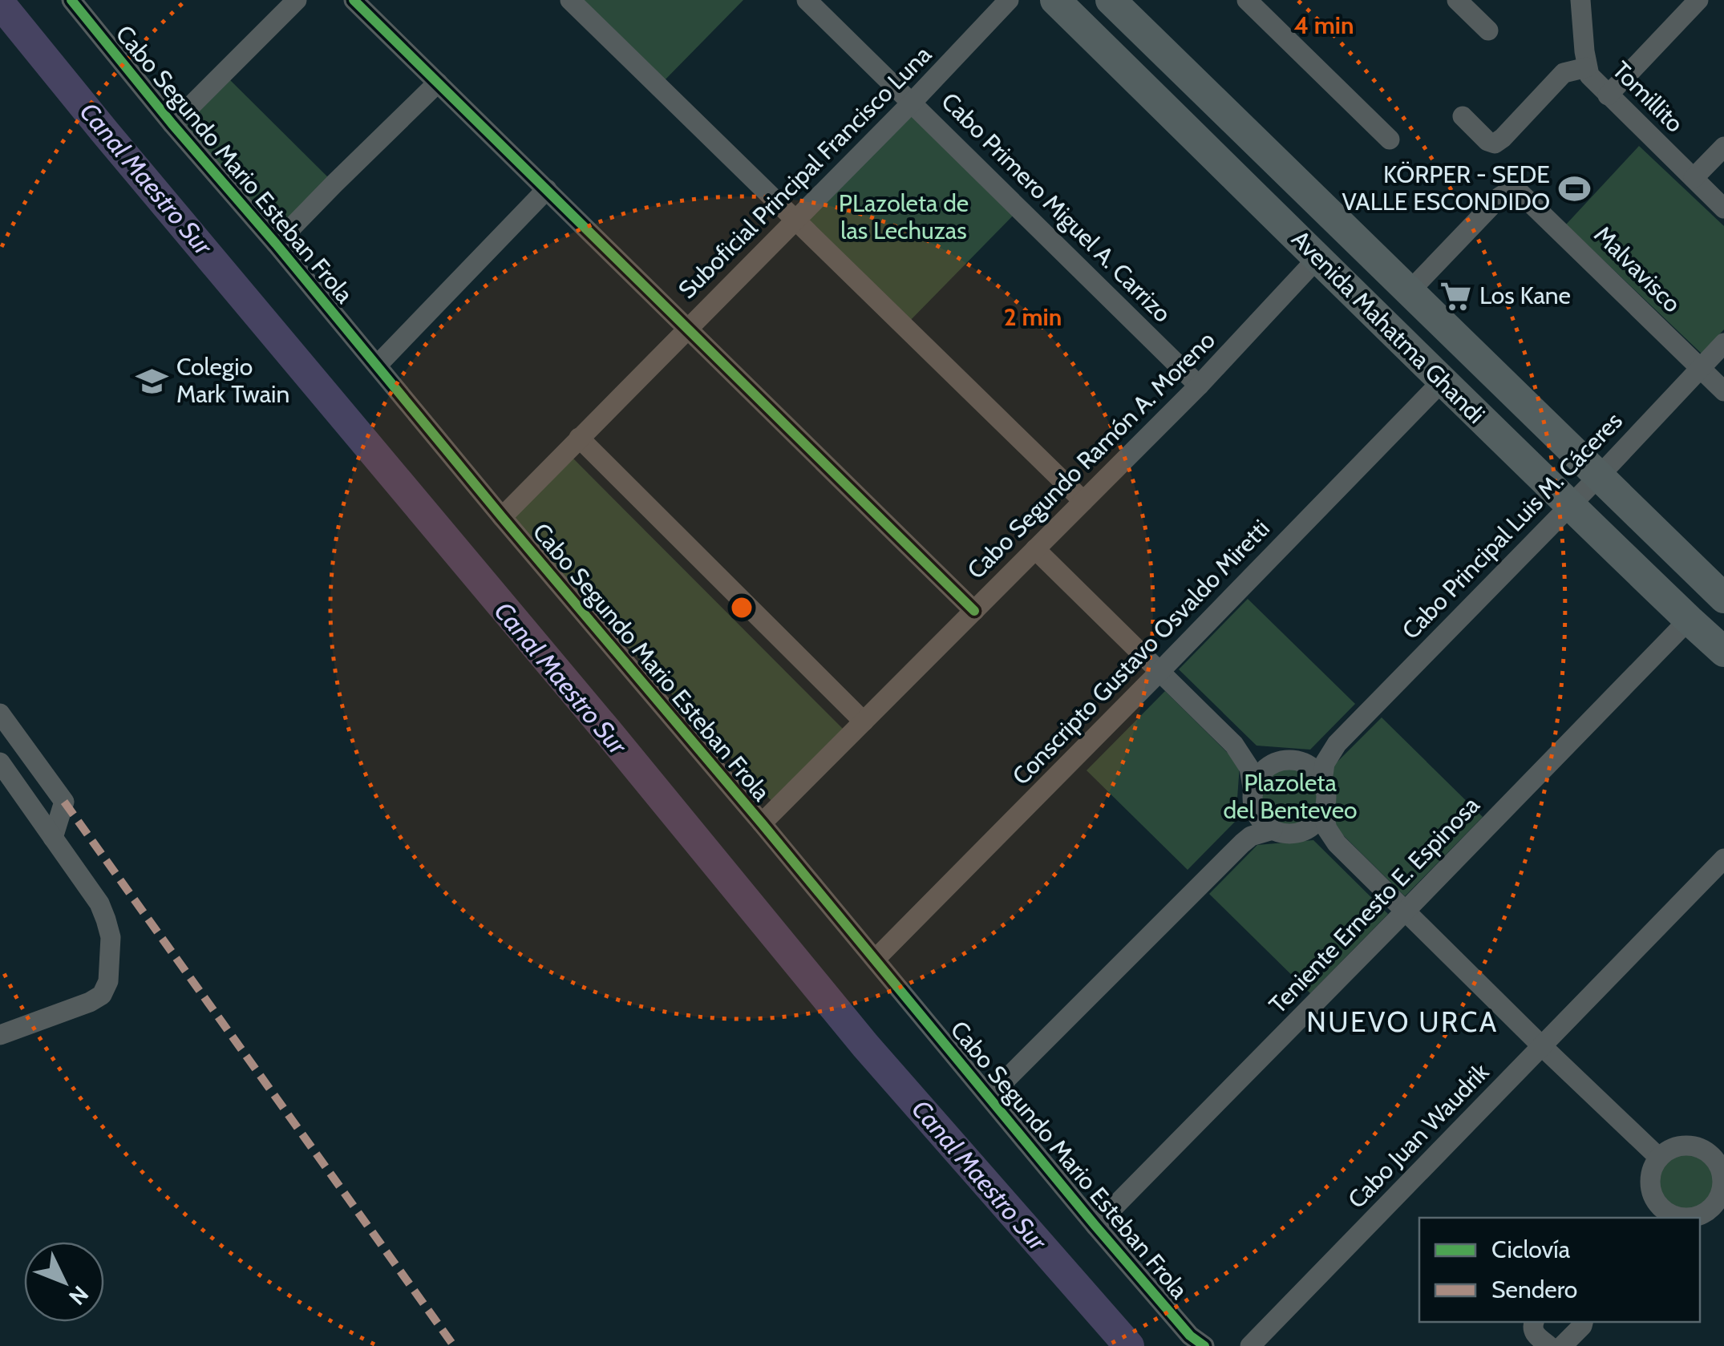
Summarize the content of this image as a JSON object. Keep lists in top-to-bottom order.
{
  "streets": {
    "main road": ["Avenida Mahatma Ghandi"],
    "street": [
      "Tomillito",
      "Cabo Segundo Mario Esteban Frola",
      "Suboficial Principal Francisco Luna",
      "Cabo Primero Miguel A. Carrizo",
      "Malvavisco",
      "Cabo Segundo Ramón A. Moreno",
      "Cabo Principal Luis M. Cáceres",
      "Conscripto Gustavo Osvaldo Miretti",
      "Teniente Ernesto E. Espinosa",
      "Cabo Juan Waudrik"
    ]
  },
  "crossings": [
    ["Cabo Segundo Mario Esteban Frola", "Suboficial Principal Francisco Luna"],
    ["Cabo Segundo Mario Esteban Frola", "Cabo Segundo Ramón A. Moreno"],
    ["Cabo Segundo Mario Esteban Frola", "Conscripto Gustavo Osvaldo Miretti"],
    ["Cabo Segundo Mario Esteban Frola", "Teniente Ernesto E. Espinosa"],
    ["Suboficial Principal Francisco Luna", "Cabo Primero Miguel A. Carrizo"],
    ["Cabo Primero Miguel A. Carrizo", "Cabo Segundo Ramón A. Moreno"],
    ["Malvavisco", "Avenida Mahatma Ghandi"],
    ["Malvavisco", "Cabo Principal Luis M. Cáceres"],
    ["Avenida Mahatma Ghandi", "Cabo Segundo Ramón A. Moreno"],
    ["Avenida Mahatma Ghandi", "Cabo Principal Luis M. Cáceres"],
    ["Avenida Mahatma Ghandi", "Conscripto Gustavo Osvaldo Miretti"],
    ["Avenida Mahatma Ghandi", "Teniente Ernesto E. Espinosa"]
  ],
  "districts": ["NUEVO URCA"],
  "water": ["Canal Maestro Sur"],
  "parks": ["PLazoleta de las Lechuzas", "Plazoleta del Benteveo"],
  "places": {
    "sports": ["KÖRPER - SEDE VALLE ESCONDIDO"],
    "supermarket": ["Los Kane"],
    "school or university": ["Colegio Mark Twain"]
  },
  "legend": ["Ciclovía", "Sendero"],
  "north": "bottom right",
  "rings": ["4 min", "2 min"]
}
